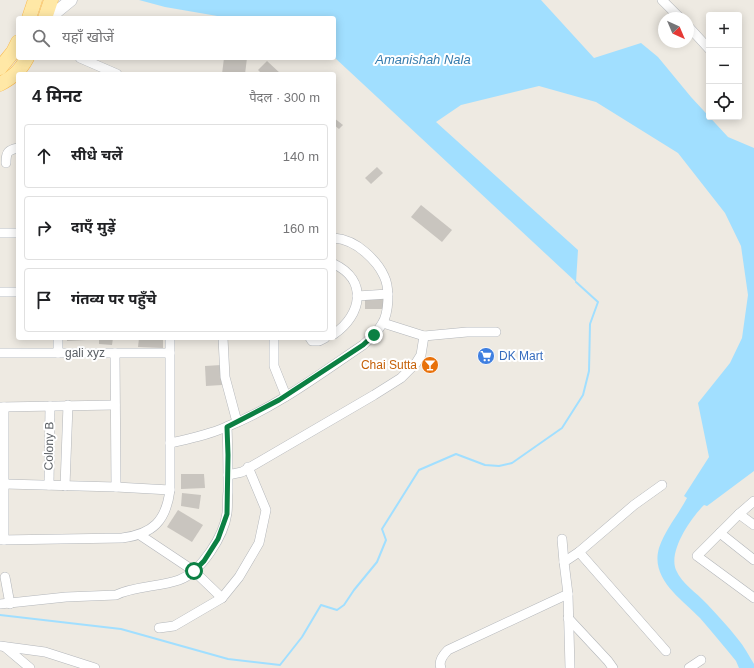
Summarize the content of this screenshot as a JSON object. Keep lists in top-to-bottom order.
{
  "streets": {
    "street": ["gali xyz", "Colony B"]
  },
  "water": ["Amanishah Nala"],
  "places": {
    "supermarket": ["DK Mart"],
    "bar": ["Chai Sutta"]
  },
  "north": "bottom right",
  "page": {
    "map_buttons": ["+", "−"],
    "search": "यहाँ खोजें",
    "heading": ["4 मिनट", "पैदल · 300 m"],
    "list": [
      ["सीधे चलें", "140 m"],
      ["दाएँ मुड़ें", "160 m"],
      "गंतव्य पर पहुँचे"
    ]
  }
}
